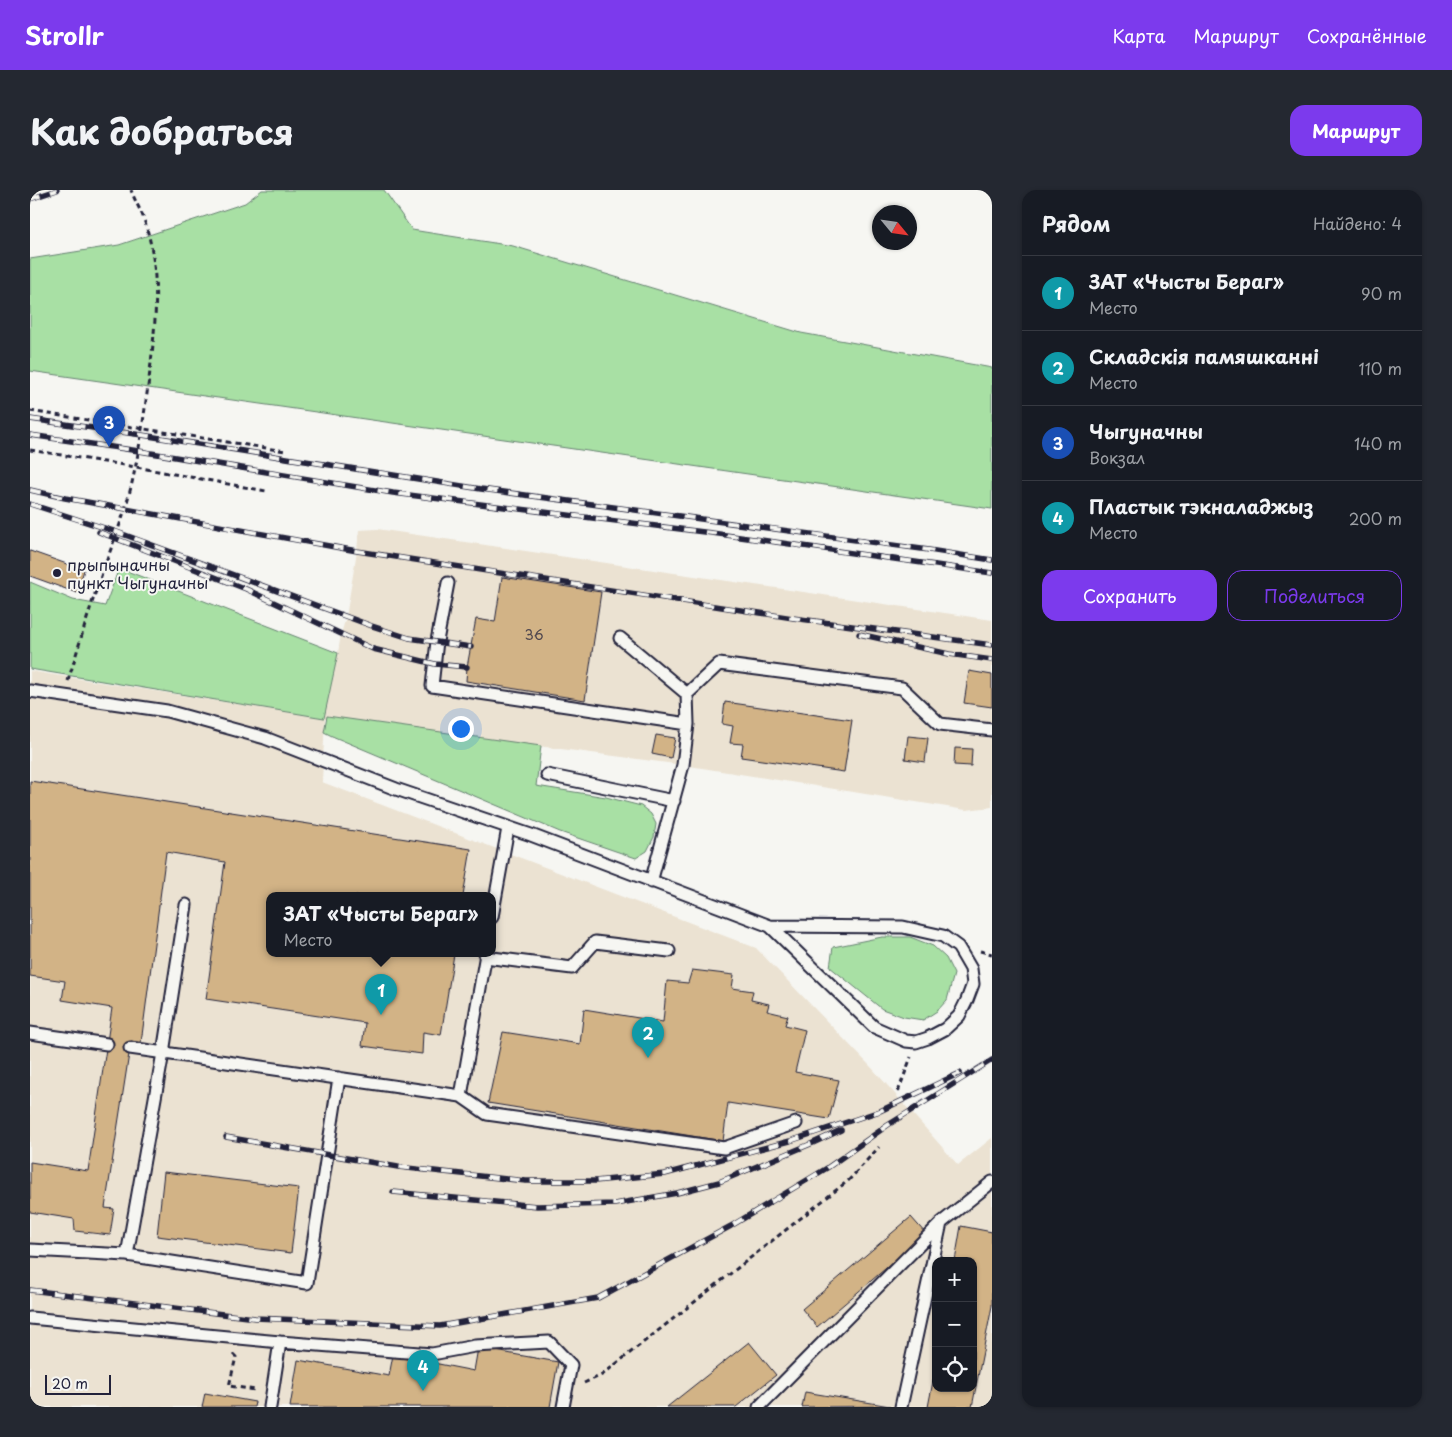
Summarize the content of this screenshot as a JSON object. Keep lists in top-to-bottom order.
{
  "places": ["прыпыначны пункт Чыгуначны"],
  "house_numbers": ["36"],
  "scale_bar": "20 m",
  "north": "bottom right",
  "page": {
    "header": "Strollr",
    "nav": ["Карта", "Маршрут", "Сохранённые"],
    "title": "Как добраться",
    "buttons": [
      "Маршрут",
      ["Сохранить", "Поделиться"]
    ],
    "heading": ["Рядом", "Найдено: 4"],
    "list": [
      {
        "mark": "1",
        "name": "ЗАТ «Чысты Бераг»",
        "note": "Место",
        "value": "90 m"
      },
      {
        "mark": "2",
        "name": "Складскія памяшканні",
        "note": "Место",
        "value": "110 m"
      },
      {
        "mark": "3",
        "name": "Чыгуначны",
        "note": "Вокзал",
        "value": "140 m"
      },
      {
        "mark": "4",
        "name": "Пластык тэкналаджыз",
        "note": "Место",
        "value": "200 m"
      }
    ],
    "pins": [
      "3",
      "1",
      "2",
      "4"
    ],
    "popup": ["ЗАТ «Чысты Бераг»", "Место"],
    "map_buttons": ["+", "−"],
    "scale": "20 m"
  }
}
